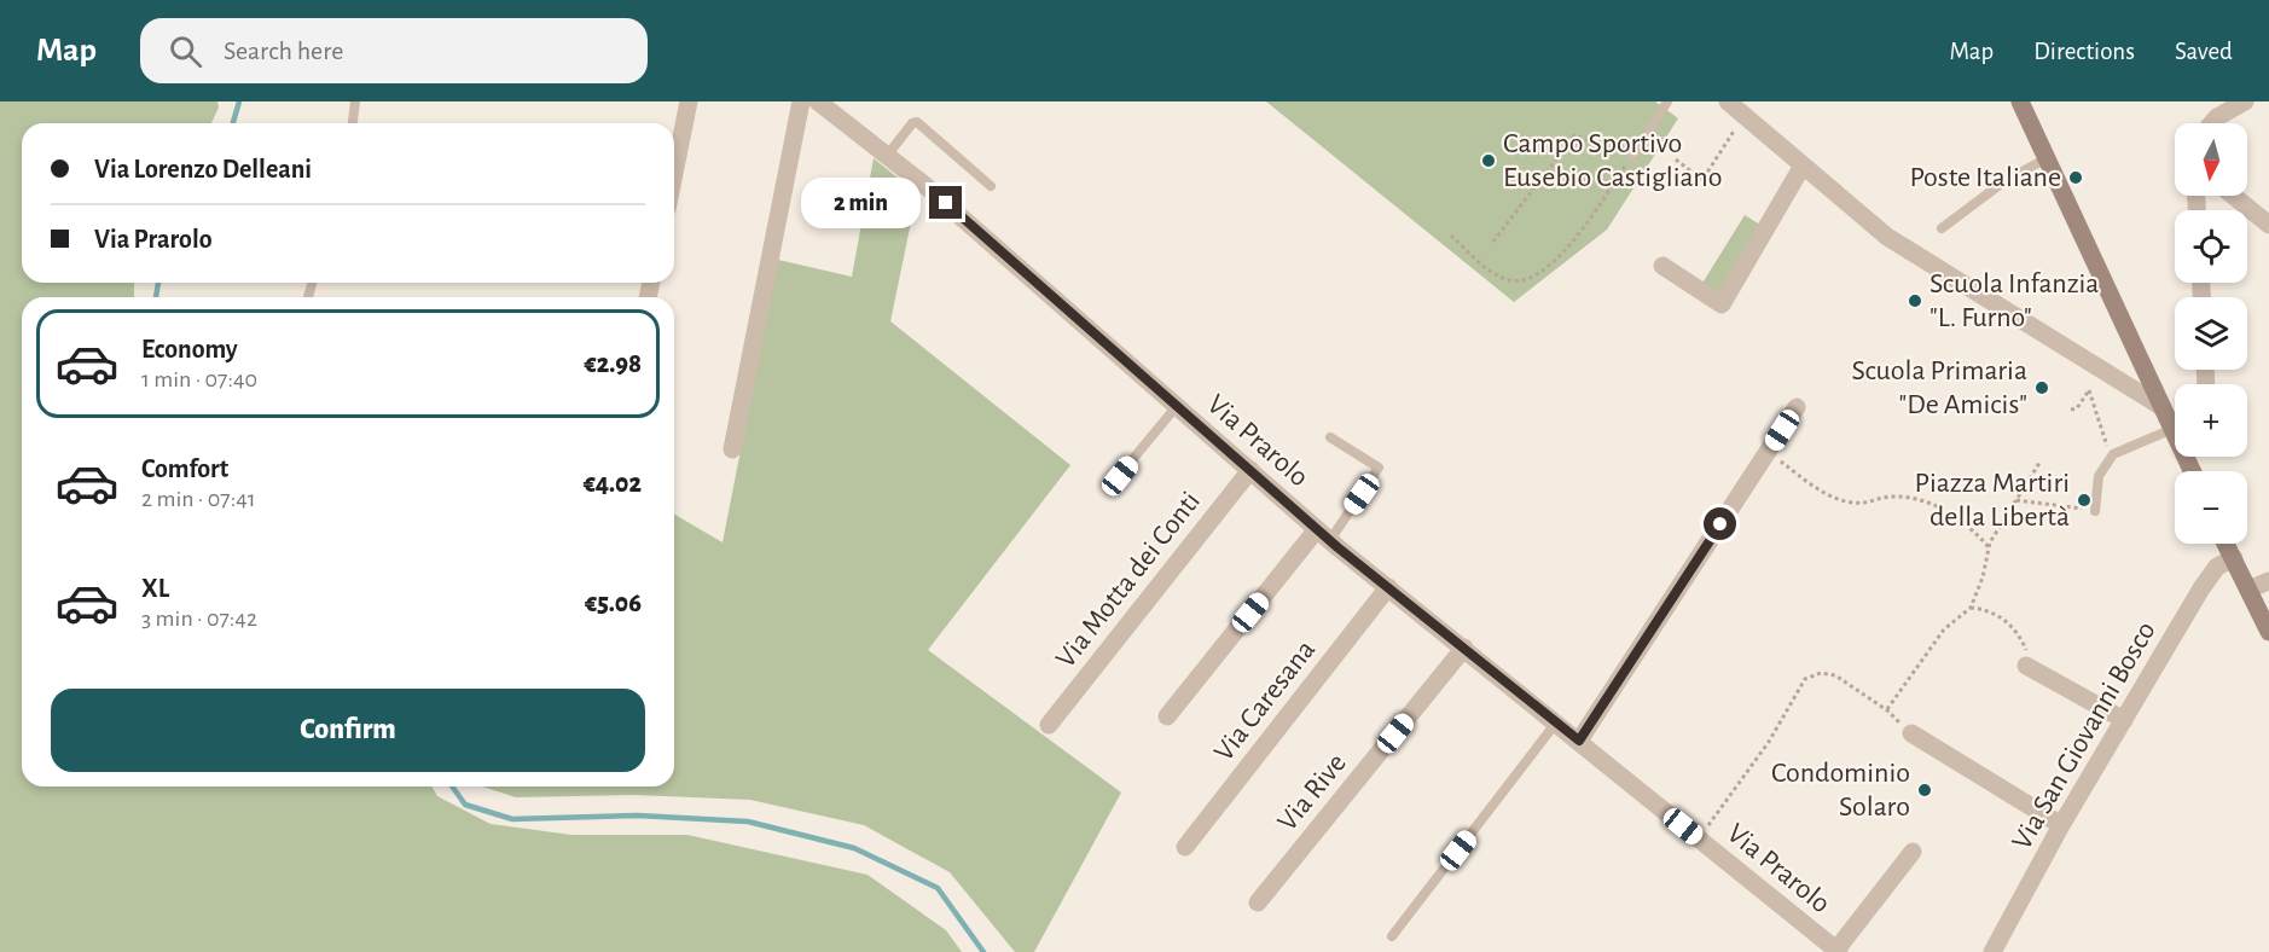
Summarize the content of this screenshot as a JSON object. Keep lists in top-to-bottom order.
{
  "streets": {
    "street": [
      "Via Prarolo",
      "Via Motta dei Conti",
      "Via Caresana",
      "Via San Giovanni Bosco",
      "Via Rive"
    ]
  },
  "crossings": [
    ["Via Prarolo", "Via Motta dei Conti"],
    ["Via Prarolo", "Via Caresana"],
    ["Via Prarolo", "Via Rive"]
  ],
  "places": [
    "Campo Sportivo Eusebio Castigliano",
    "Poste Italiane",
    "Scuola Infanzia \"L. Furno\"",
    "Scuola Primaria \"De Amicis\"",
    "Piazza Martiri della Libertà",
    "Condominio Solaro"
  ],
  "north": "bottom",
  "page": {
    "header": "Map",
    "search": "Search here",
    "nav": ["Map", "Directions", "Saved"],
    "map_buttons": ["+", "−"],
    "banner": ["Via Lorenzo Delleani", "Via Prarolo"],
    "bubble": "2 min",
    "list": [
      {
        "name": "Economy",
        "note": "1 min · 07:40",
        "value": "€2.98"
      },
      {
        "name": "Comfort",
        "note": "2 min · 07:41",
        "value": "€4.02"
      },
      {
        "name": "XL",
        "note": "3 min · 07:42",
        "value": "€5.06"
      }
    ],
    "buttons": "Confirm"
  }
}
